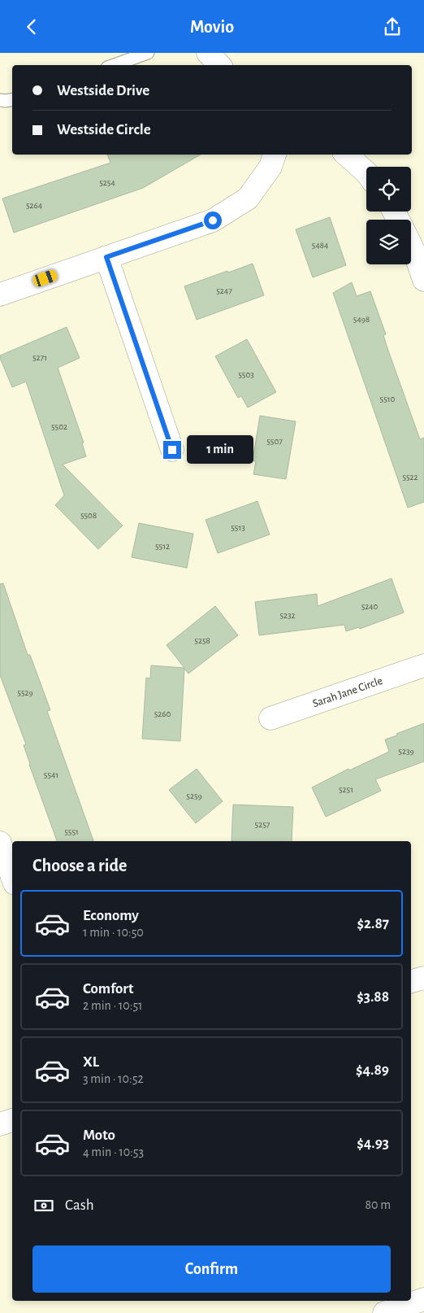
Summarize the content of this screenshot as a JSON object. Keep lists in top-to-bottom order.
{
  "streets": {
    "street": ["Sarah Jane Circle"]
  },
  "house_numbers": [
    "5254",
    "5264",
    "5484",
    "5247",
    "5498",
    "5271",
    "5503",
    "5510",
    "5502",
    "5507",
    "5522",
    "5508",
    "5513",
    "5512",
    "5240",
    "5232",
    "5258",
    "5529",
    "5260",
    "5239",
    "5541",
    "5251",
    "5259",
    "5257",
    "5551"
  ],
  "page": {
    "header": "Movio",
    "banner": ["Westside Drive", "Westside Circle"],
    "bubble": "1 min",
    "heading": "Choose a ride",
    "list": [
      {
        "name": "Economy",
        "note": "1 min · 10:50",
        "value": "$2.87"
      },
      {
        "name": "Comfort",
        "note": "2 min · 10:51",
        "value": "$3.88"
      },
      {
        "name": "XL",
        "note": "3 min · 10:52",
        "value": "$4.89"
      },
      {
        "name": "Moto",
        "note": "4 min · 10:53",
        "value": "$4.93"
      }
    ],
    "pay": ["Cash", "80 m"],
    "buttons": "Confirm"
  }
}
